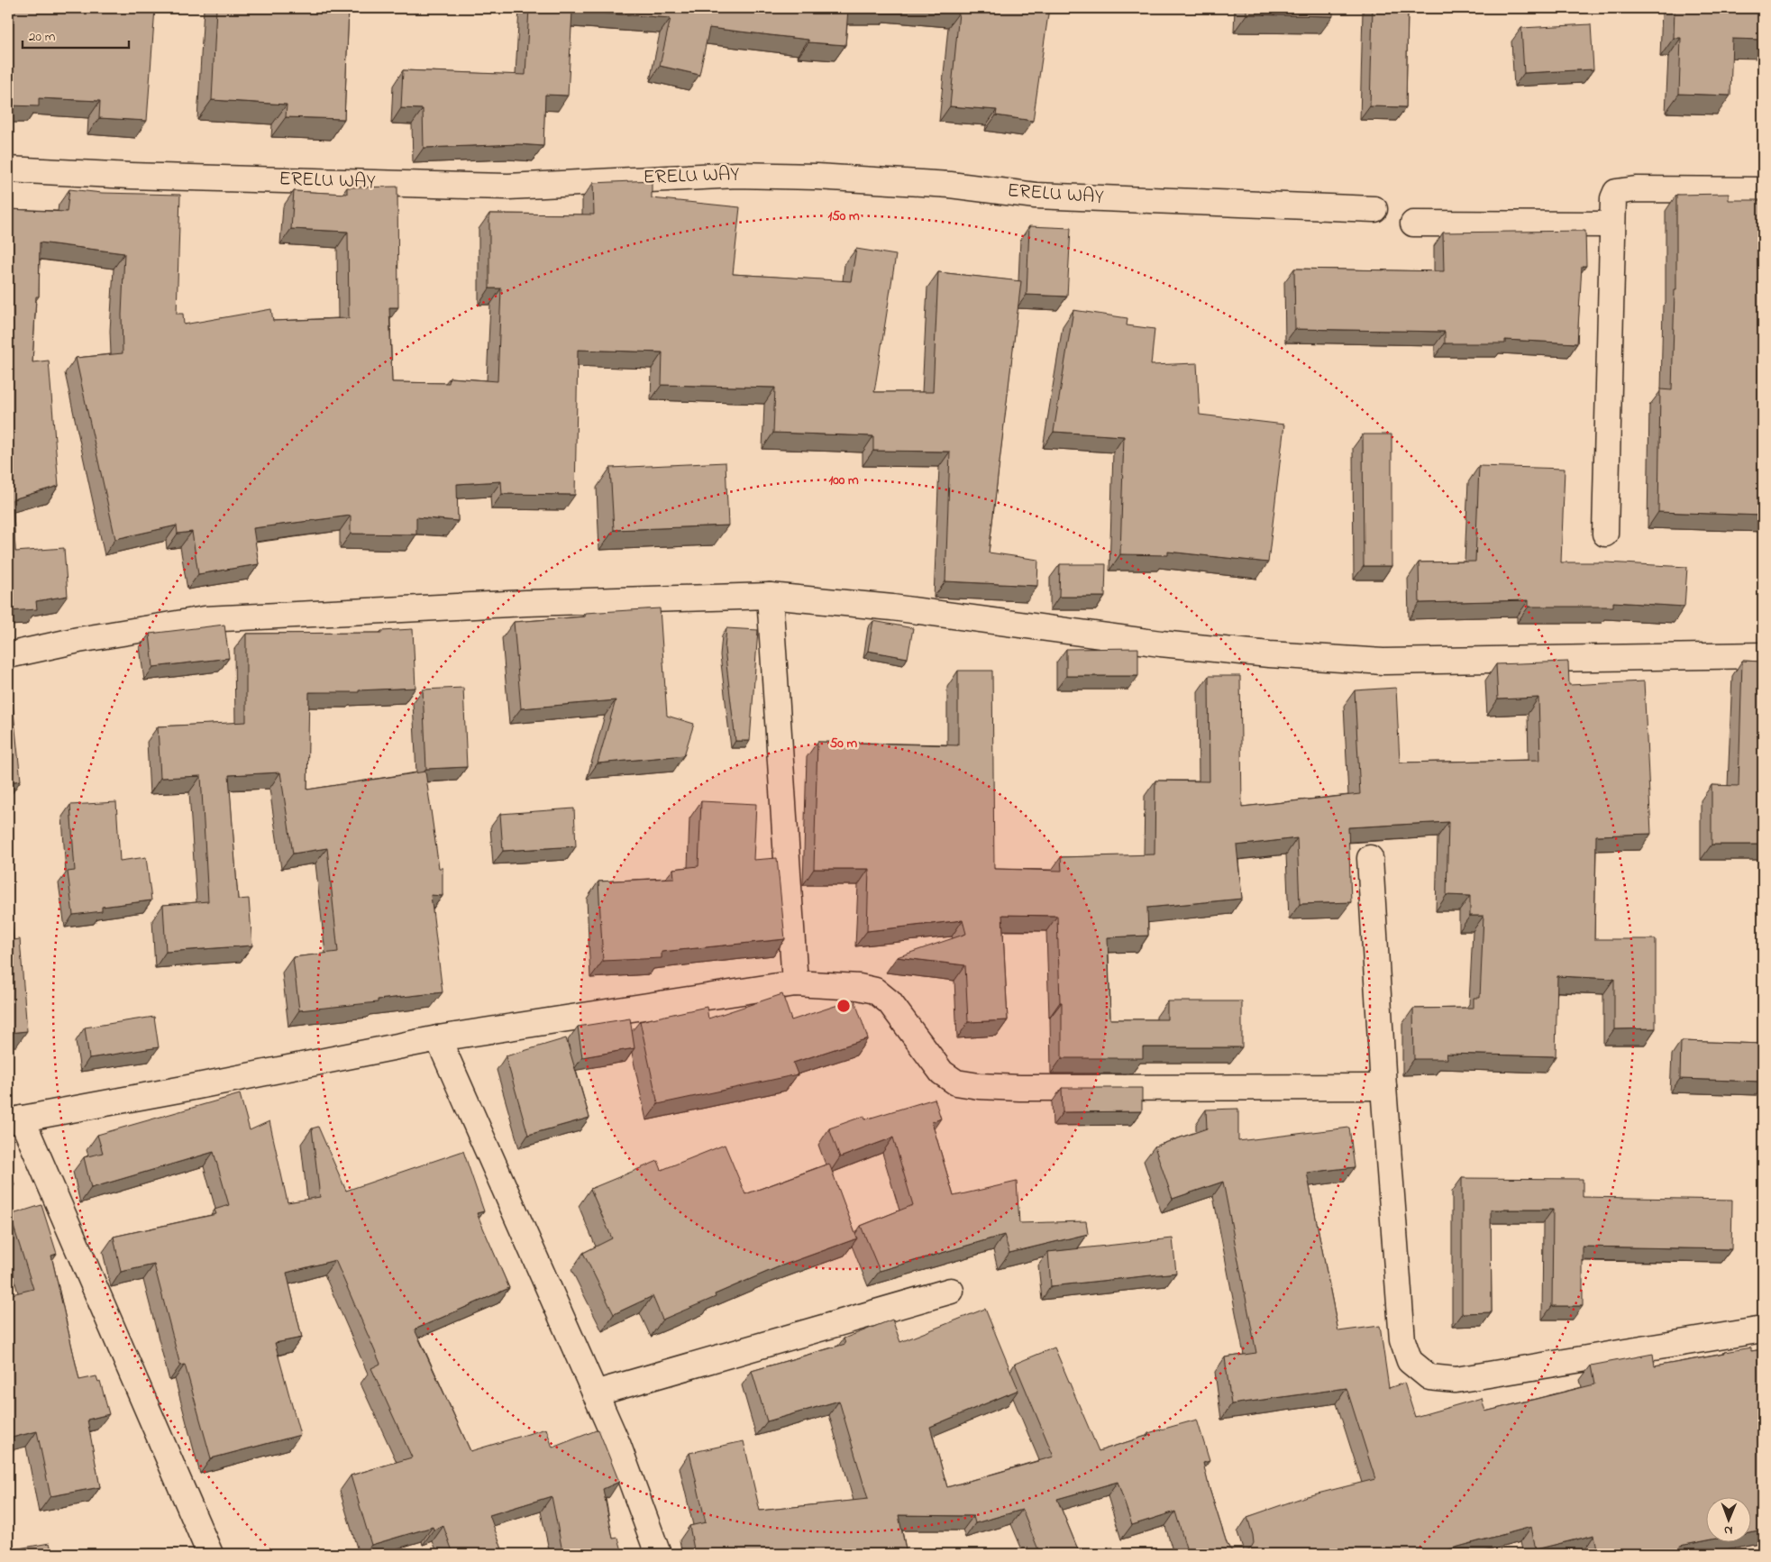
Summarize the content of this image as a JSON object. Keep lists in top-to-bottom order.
{
  "streets": {
    "street": ["ERELU WAY"]
  },
  "scale_bar": "20 m",
  "north": "bottom",
  "rings": ["150 m", "100 m", "50 m"]
}
